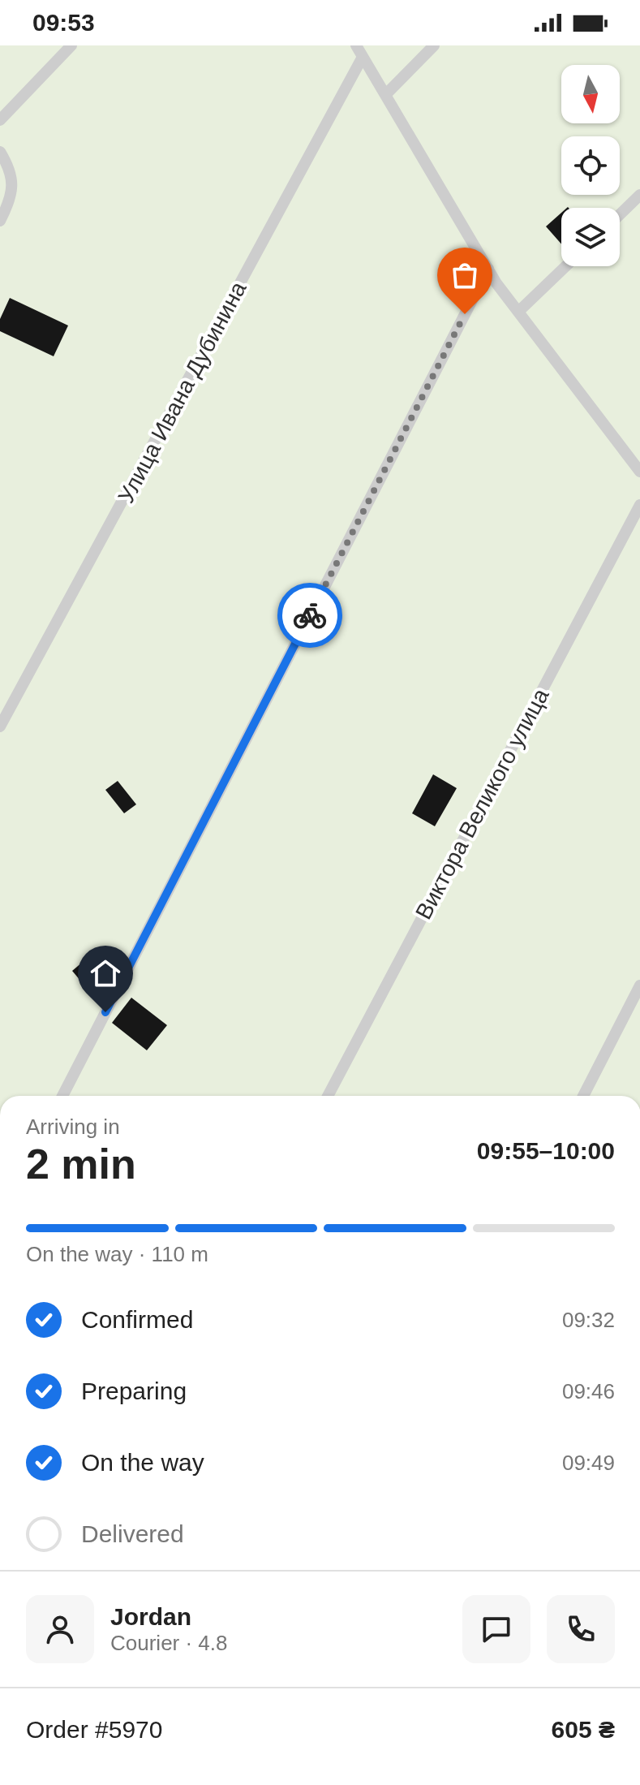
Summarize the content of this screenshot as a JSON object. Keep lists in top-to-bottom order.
{
  "streets": {
    "lane": ["Улица Ивана Дубинина", "Виктора Великого улица"]
  },
  "north": "bottom",
  "page": {
    "status": "09:53",
    "heading": ["2 min", "Arriving in", "09:55–10:00"],
    "panel": [
      "Jordan",
      "Courier · 4.8",
      "Order #5970",
      "605 ₴"
    ],
    "bar": "On the way · 110 m",
    "list": [
      ["Confirmed", "09:32"],
      ["Preparing", "09:46"],
      ["On the way", "09:49"],
      "Delivered"
    ]
  }
}
